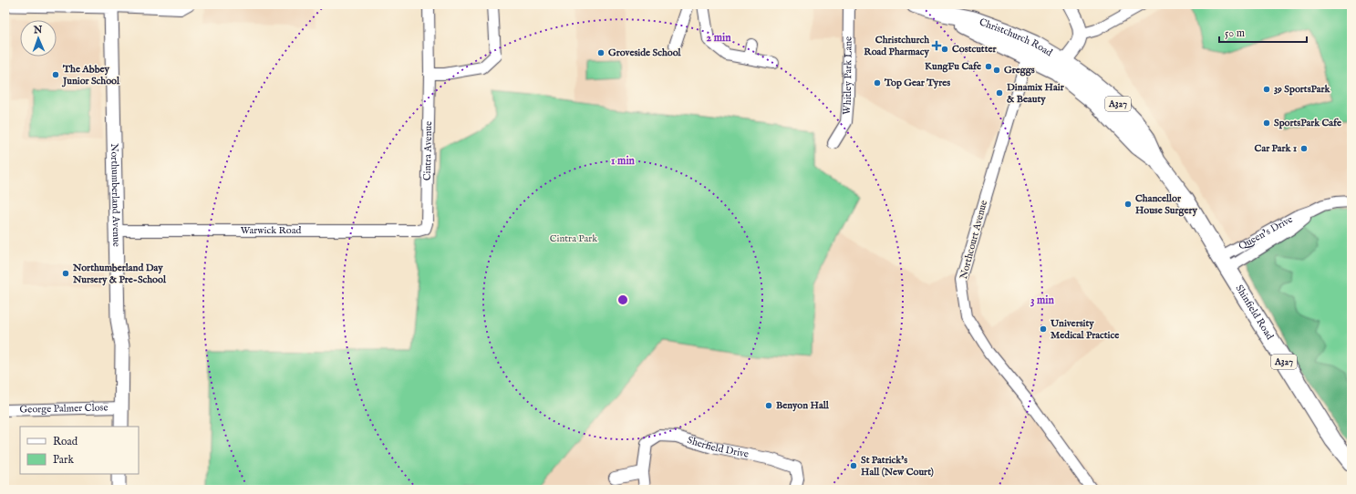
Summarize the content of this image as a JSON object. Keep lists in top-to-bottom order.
{
  "streets": {
    "main road": ["Christchurch Road", "A327", "Shinfield Road"],
    "street": [
      "Whitley Park Lane",
      "Cintra Avenue",
      "Northumberland Avenue",
      "Warwick Road",
      "Queen's Drive",
      "Northcourt Avenue",
      "George Palmer Close",
      "Sherfield Drive"
    ]
  },
  "crossings": [
    ["Christchurch Road", "Northcourt Avenue"],
    ["Christchurch Road", "Shinfield Road"],
    ["Cintra Avenue", "Warwick Road"],
    ["Northumberland Avenue", "Warwick Road"],
    ["Northumberland Avenue", "George Palmer Close"],
    ["Queen's Drive", "Shinfield Road"]
  ],
  "parks": ["Cintra Park"],
  "places": {
    "health": ["Christchurch Road Pharmacy"],
    "other": [
      "Costcutter",
      "Groveside School",
      "KungFu Cafe",
      "Greggs",
      "The Abbey Junior School",
      "Top Gear Tyres",
      "39 SportsPark",
      "Dinamix Hair & Beauty",
      "SportsPark Cafe",
      "Car Park 1",
      "Chancellor House Surgery",
      "Northumberland Day Nursery & Pre-School",
      "University Medical Practice",
      "Benyon Hall",
      "St Patrick's Hall (New Court)"
    ]
  },
  "legend": ["Road", "Park"],
  "scale_bar": "50 m",
  "north": "top",
  "rings": ["2 min", "1 min", "3 min"]
}
